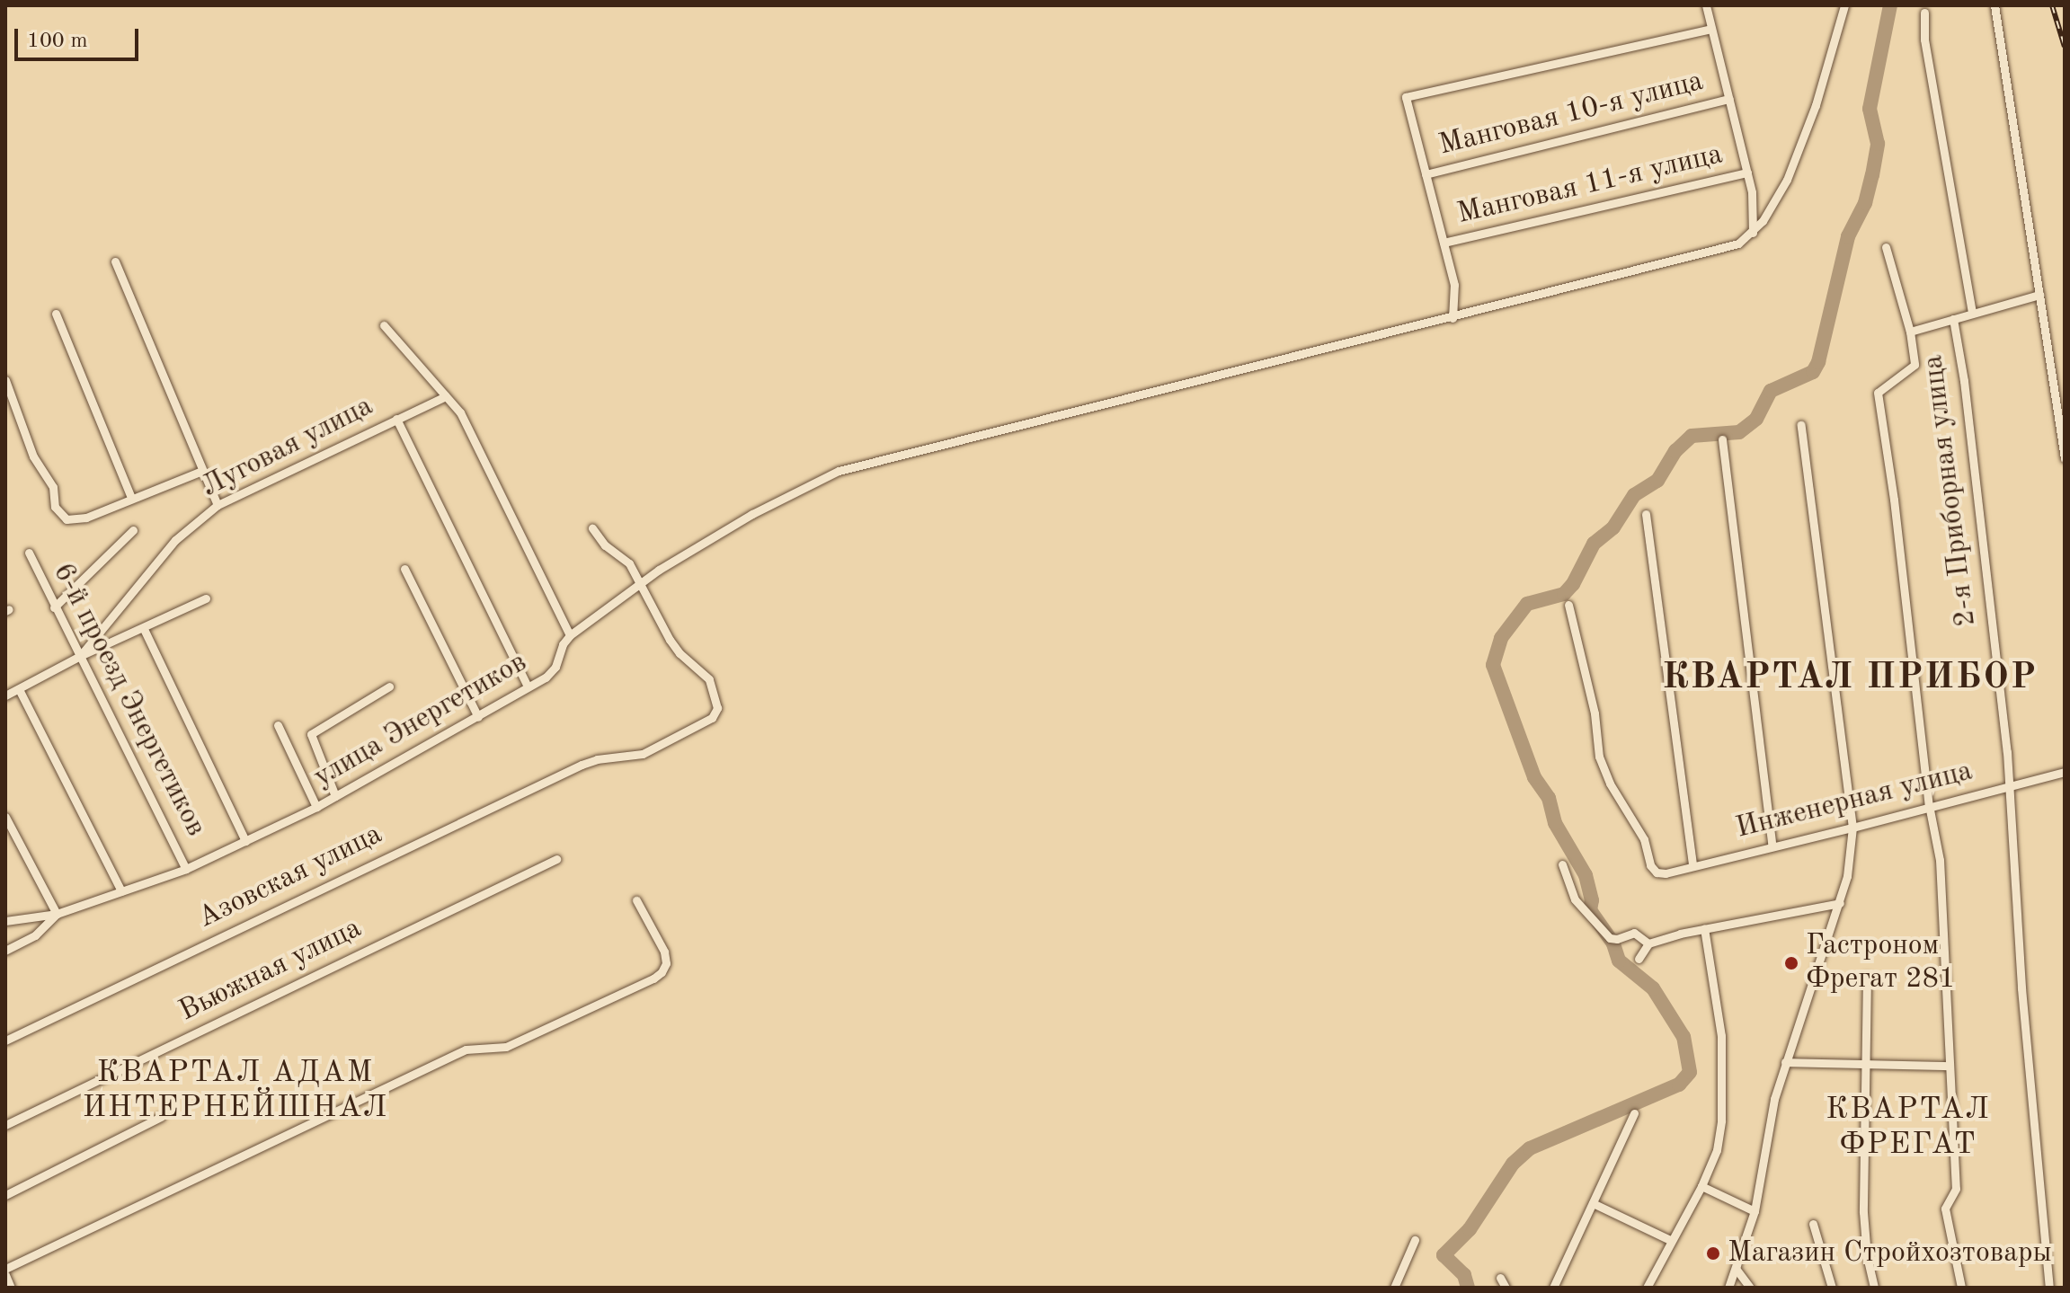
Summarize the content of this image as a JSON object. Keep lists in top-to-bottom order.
{
  "streets": {
    "street": [
      "Манговая 10-я улица",
      "Манговая 11-я улица",
      "Луговая улица",
      "2-я Приборная улица",
      "6-й проезд Энергетиков",
      "улица Энергетиков",
      "Инженерная улица",
      "Азовская улица",
      "Вьюжная улица"
    ]
  },
  "crossings": [
    ["Луговая улица", "6-й проезд Энергетиков"],
    ["2-я Приборная улица", "Инженерная улица"],
    ["6-й проезд Энергетиков", "улица Энергетиков"],
    ["улица Энергетиков", "Азовская улица"]
  ],
  "districts": ["КВАРТАЛ ПРИБОР", "КВАРТАЛ АДАМ ИНТЕРНЕЙШНАЛ", "КВАРТАЛ ФРЕГАТ"],
  "places": ["Гастроном Фрегат 281", "Магазин Стройхозтовары"],
  "scale_bar": "100 m"
}
